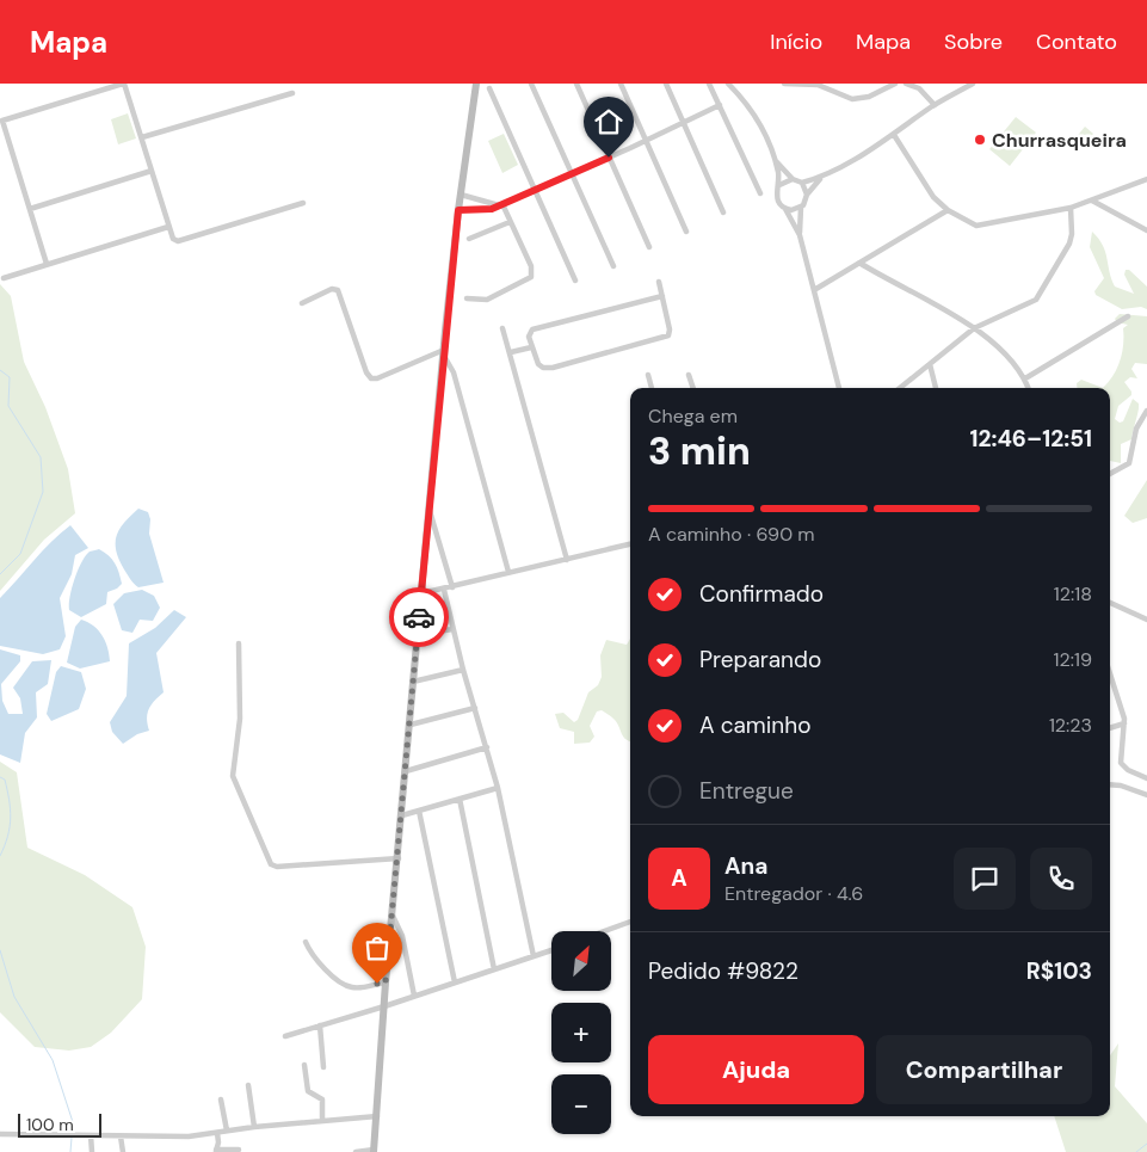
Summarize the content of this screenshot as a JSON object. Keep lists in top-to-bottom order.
{
  "places": ["Churrasqueira"],
  "scale_bar": "100 m",
  "north": "top right",
  "page": {
    "header": "Mapa",
    "nav": [
      "Início",
      "Mapa",
      "Sobre",
      "Contato"
    ],
    "heading": ["3 min", "Chega em", "12:46–12:51"],
    "panel": [
      "Ana",
      "Entregador · 4.6",
      "Pedido #9822",
      "R$103"
    ],
    "bar": "A caminho · 690 m",
    "list": [
      ["Confirmado", "12:18"],
      ["Preparando", "12:19"],
      ["A caminho", "12:23"],
      "Entregue"
    ],
    "round": "A",
    "map_buttons": ["+", "−"],
    "buttons": ["Ajuda", "Compartilhar"],
    "scale": "100 m"
  }
}
